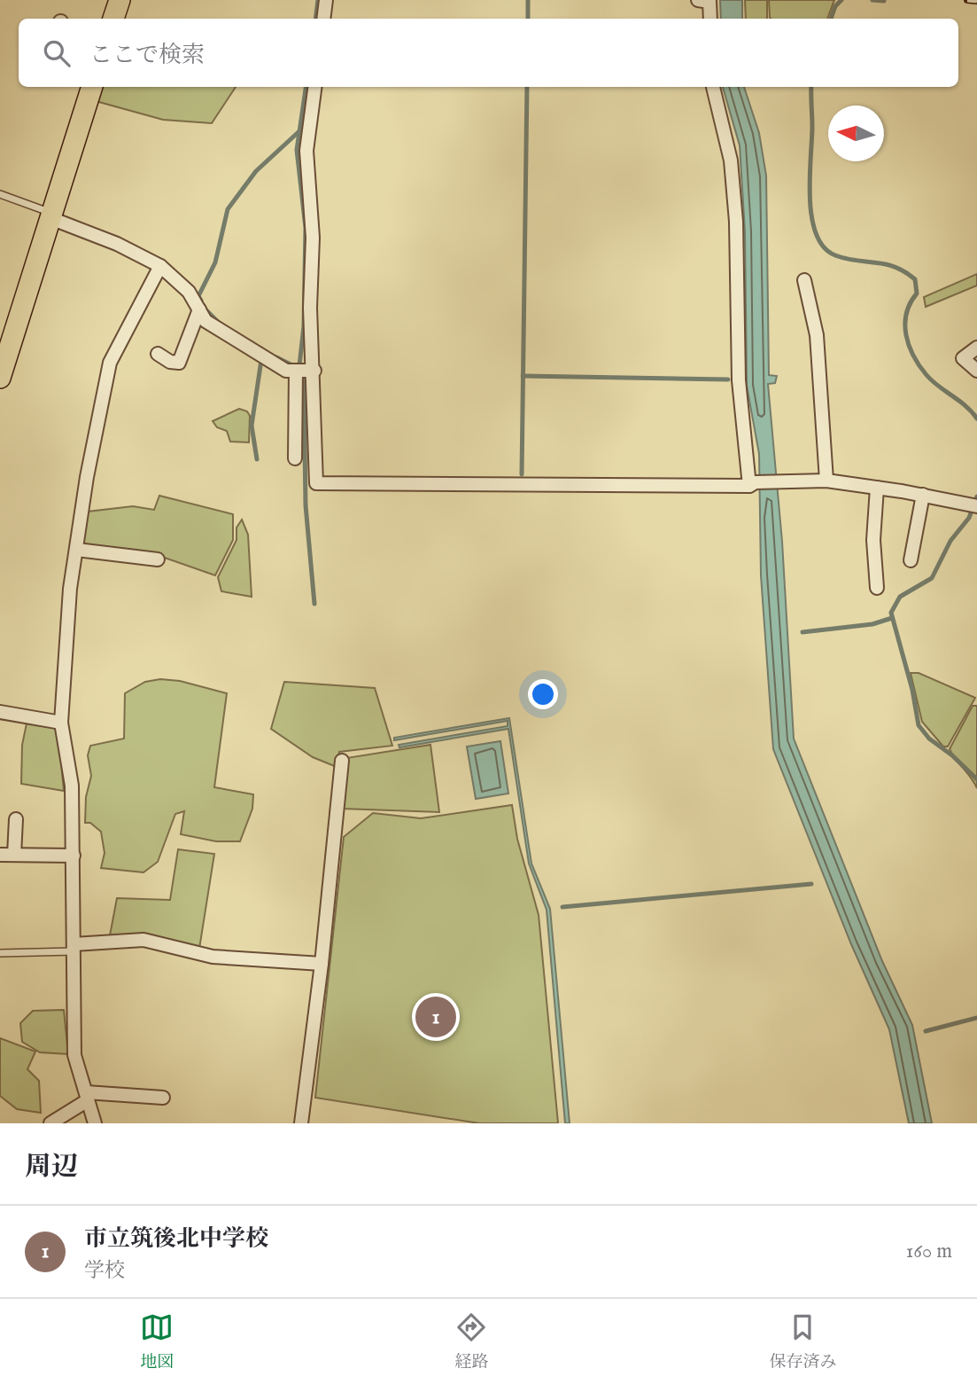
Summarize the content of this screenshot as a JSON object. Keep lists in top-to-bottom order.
{
  "north": "left",
  "page": {
    "search": "ここで検索",
    "pins": "1",
    "heading": "周辺",
    "list": [
      {
        "mark": "1",
        "name": "市立筑後北中学校",
        "note": "学校",
        "value": "160 m"
      }
    ],
    "nav": ["地図", "経路", "保存済み"]
  }
}
